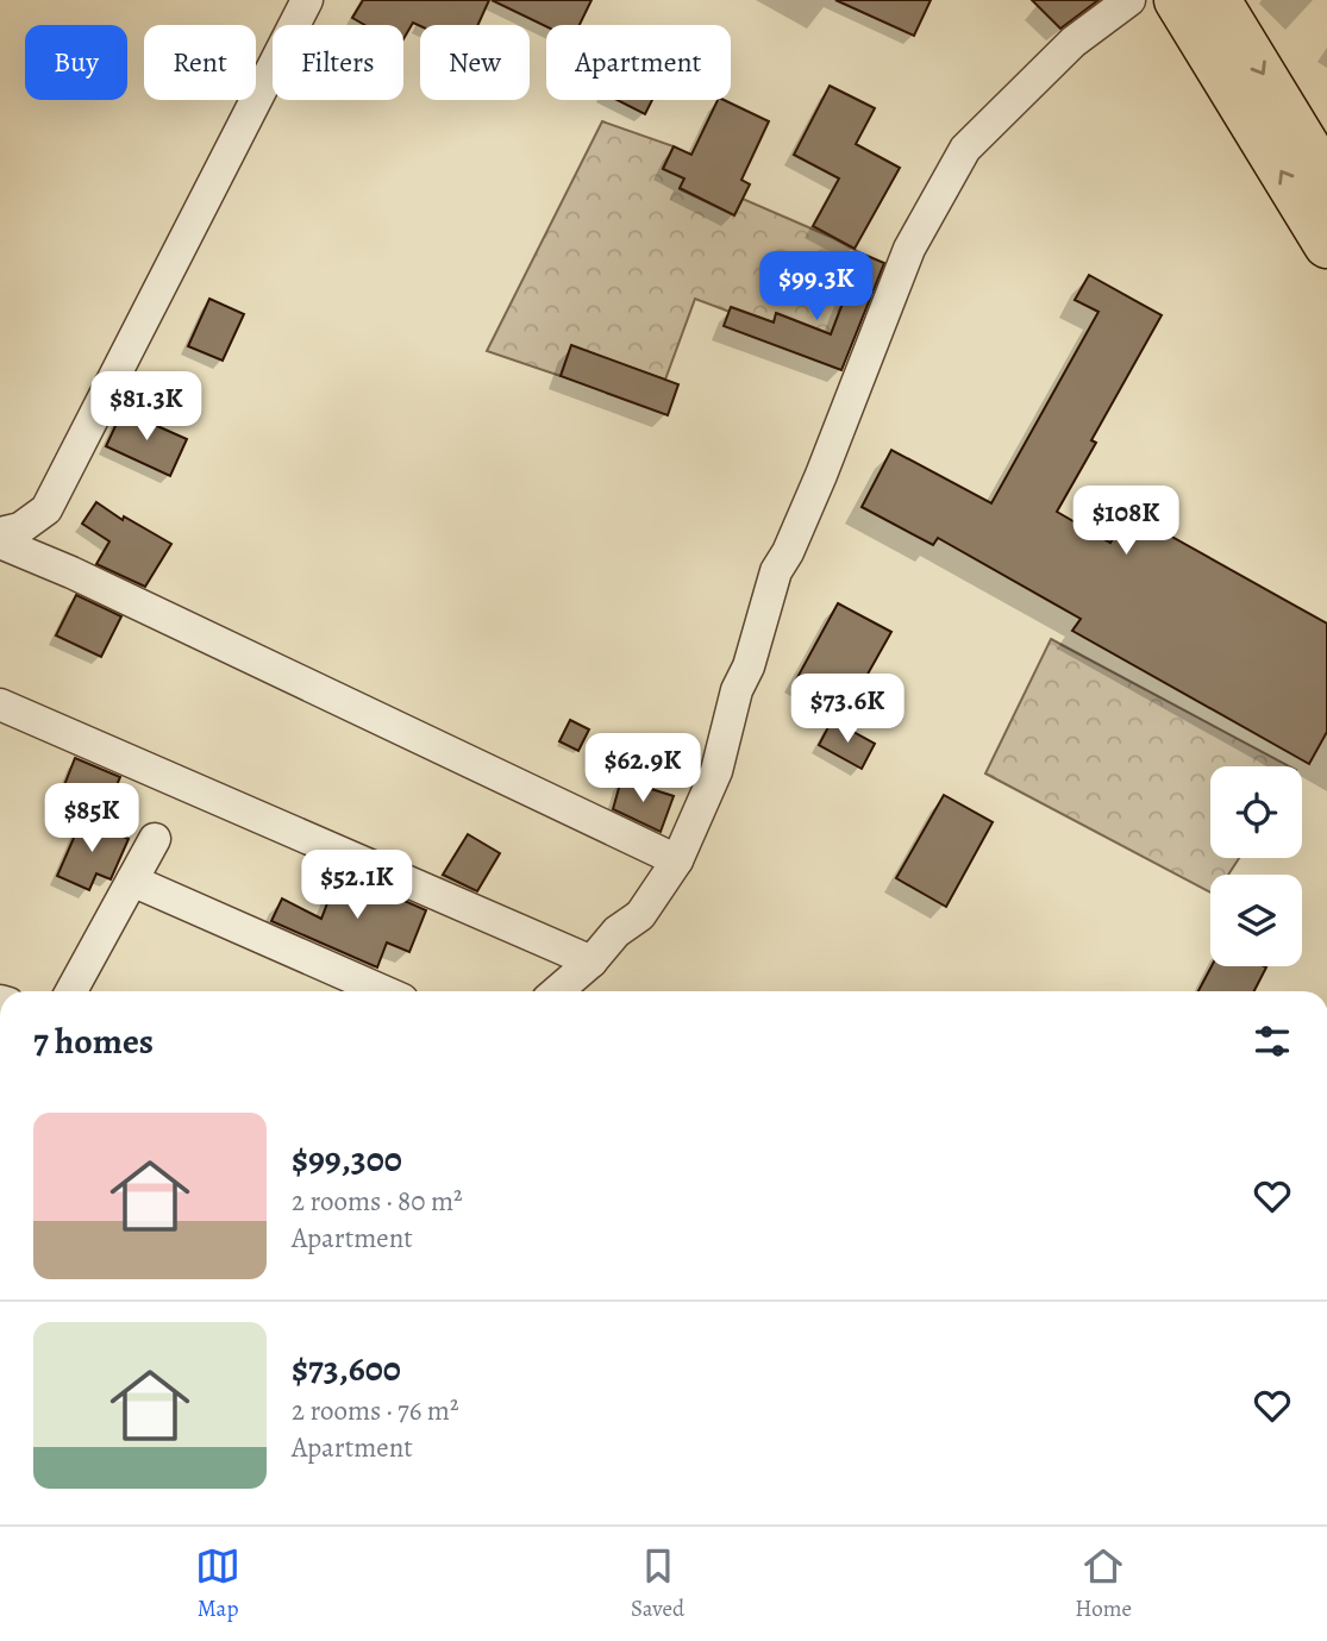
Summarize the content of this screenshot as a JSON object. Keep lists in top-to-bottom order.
{
  "page": {
    "chip": [
      "Buy",
      "Rent",
      "Filters",
      "New",
      "Apartment"
    ],
    "price": [
      "$99.3K",
      "$81.3K",
      "$108K",
      "$73.6K",
      "$62.9K",
      "$85K",
      "$52.1K"
    ],
    "heading": "7 homes",
    "list": [
      {
        "name": "$99,300",
        "note": "2 rooms · 80 m² · Apartment"
      },
      {
        "name": "$73,600",
        "note": "2 rooms · 76 m² · Apartment"
      }
    ],
    "tabs": ["Map", "Saved", "Home"]
  }
}
